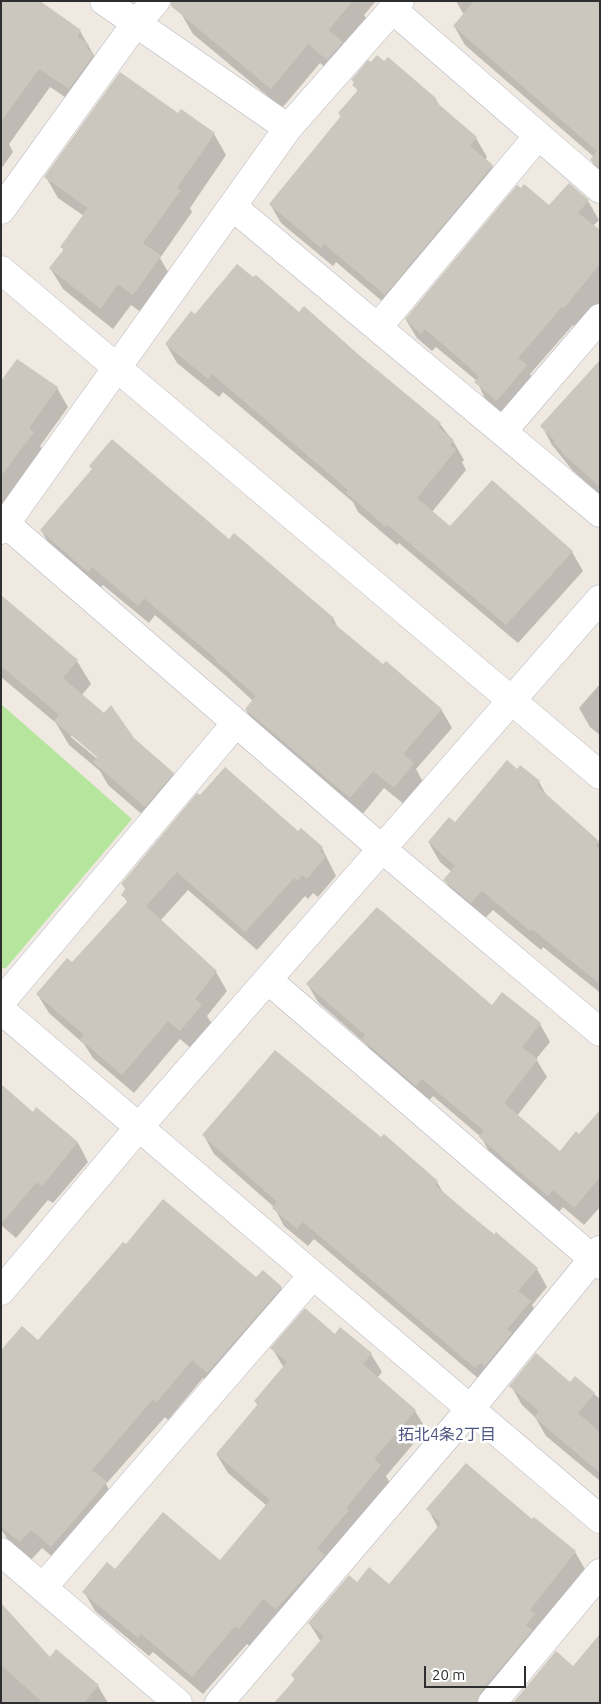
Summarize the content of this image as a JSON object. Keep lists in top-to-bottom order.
{
  "districts": ["拓北4条2丁目"],
  "scale_bar": "20 m"
}
